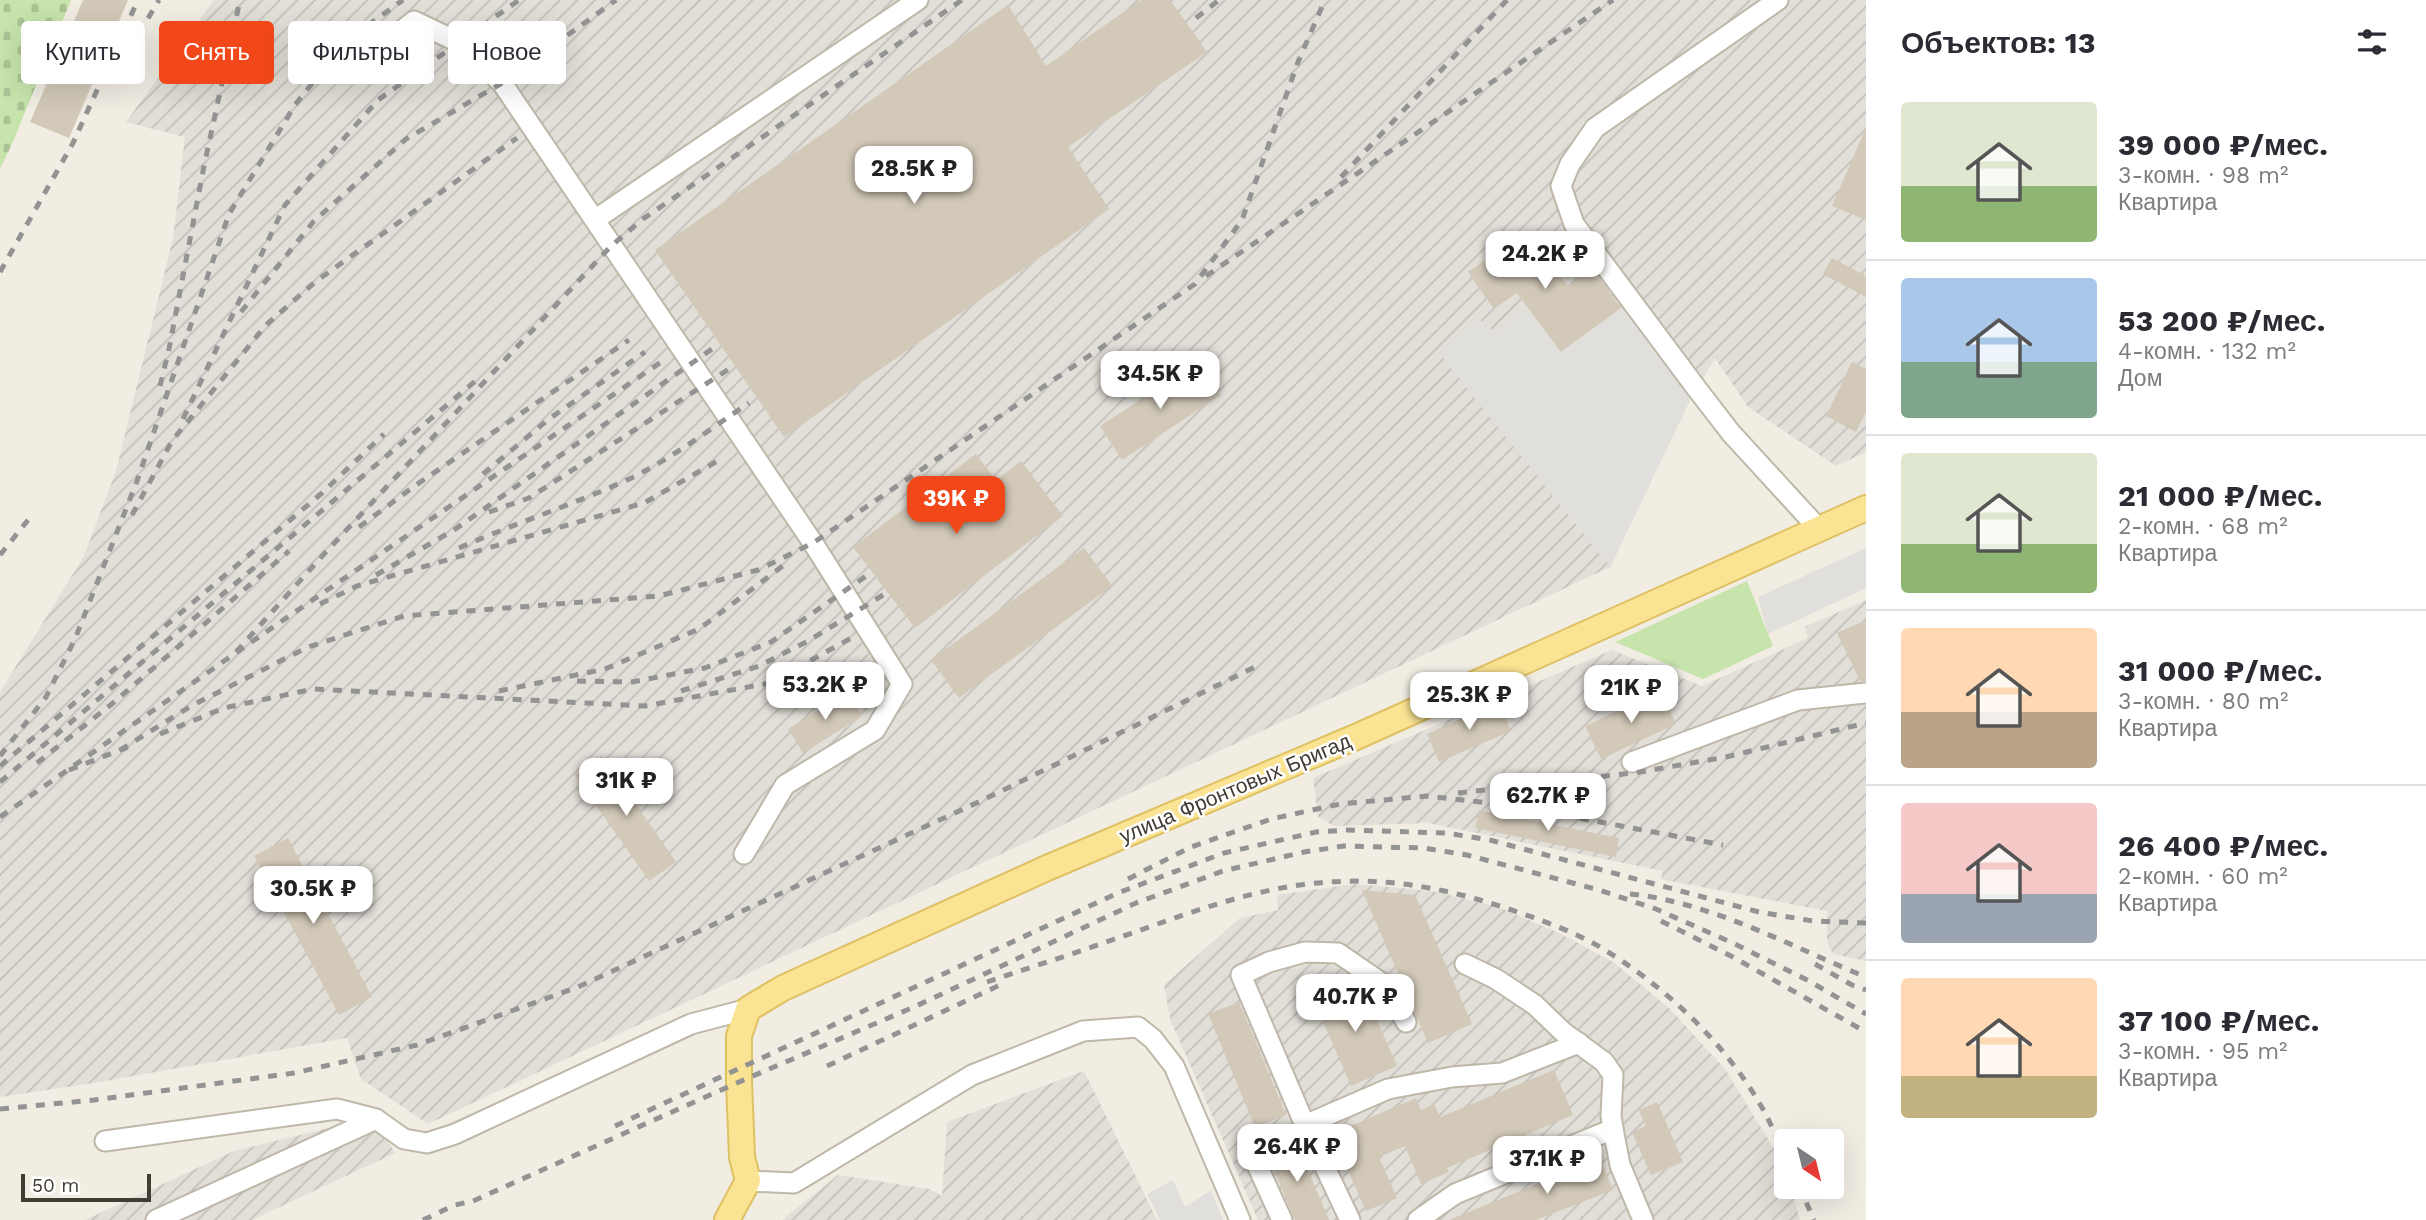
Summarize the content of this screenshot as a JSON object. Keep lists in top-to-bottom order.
{
  "streets": {
    "main road": ["улица Фронтовых Бригад"]
  },
  "scale_bar": "50 m",
  "north": "bottom right",
  "page": {
    "heading": "Объектов: 13",
    "chip": [
      "Купить",
      "Снять",
      "Фильтры",
      "Новое"
    ],
    "list": [
      {
        "name": "39 000 ₽/мес.",
        "note": "3-комн. · 98 m² · Квартира"
      },
      {
        "name": "53 200 ₽/мес.",
        "note": "4-комн. · 132 m² · Дом"
      },
      {
        "name": "21 000 ₽/мес.",
        "note": "2-комн. · 68 m² · Квартира"
      },
      {
        "name": "31 000 ₽/мес.",
        "note": "3-комн. · 80 m² · Квартира"
      },
      {
        "name": "26 400 ₽/мес.",
        "note": "2-комн. · 60 m² · Квартира"
      },
      {
        "name": "37 100 ₽/мес.",
        "note": "3-комн. · 95 m² · Квартира"
      }
    ],
    "price": [
      "28.5K ₽",
      "24.2K ₽",
      "34.5K ₽",
      "39K ₽",
      "53.2K ₽",
      "21K ₽",
      "25.3K ₽",
      "31K ₽",
      "62.7K ₽",
      "30.5K ₽",
      "40.7K ₽",
      "26.4K ₽",
      "37.1K ₽"
    ],
    "scale": "50 m"
  }
}
